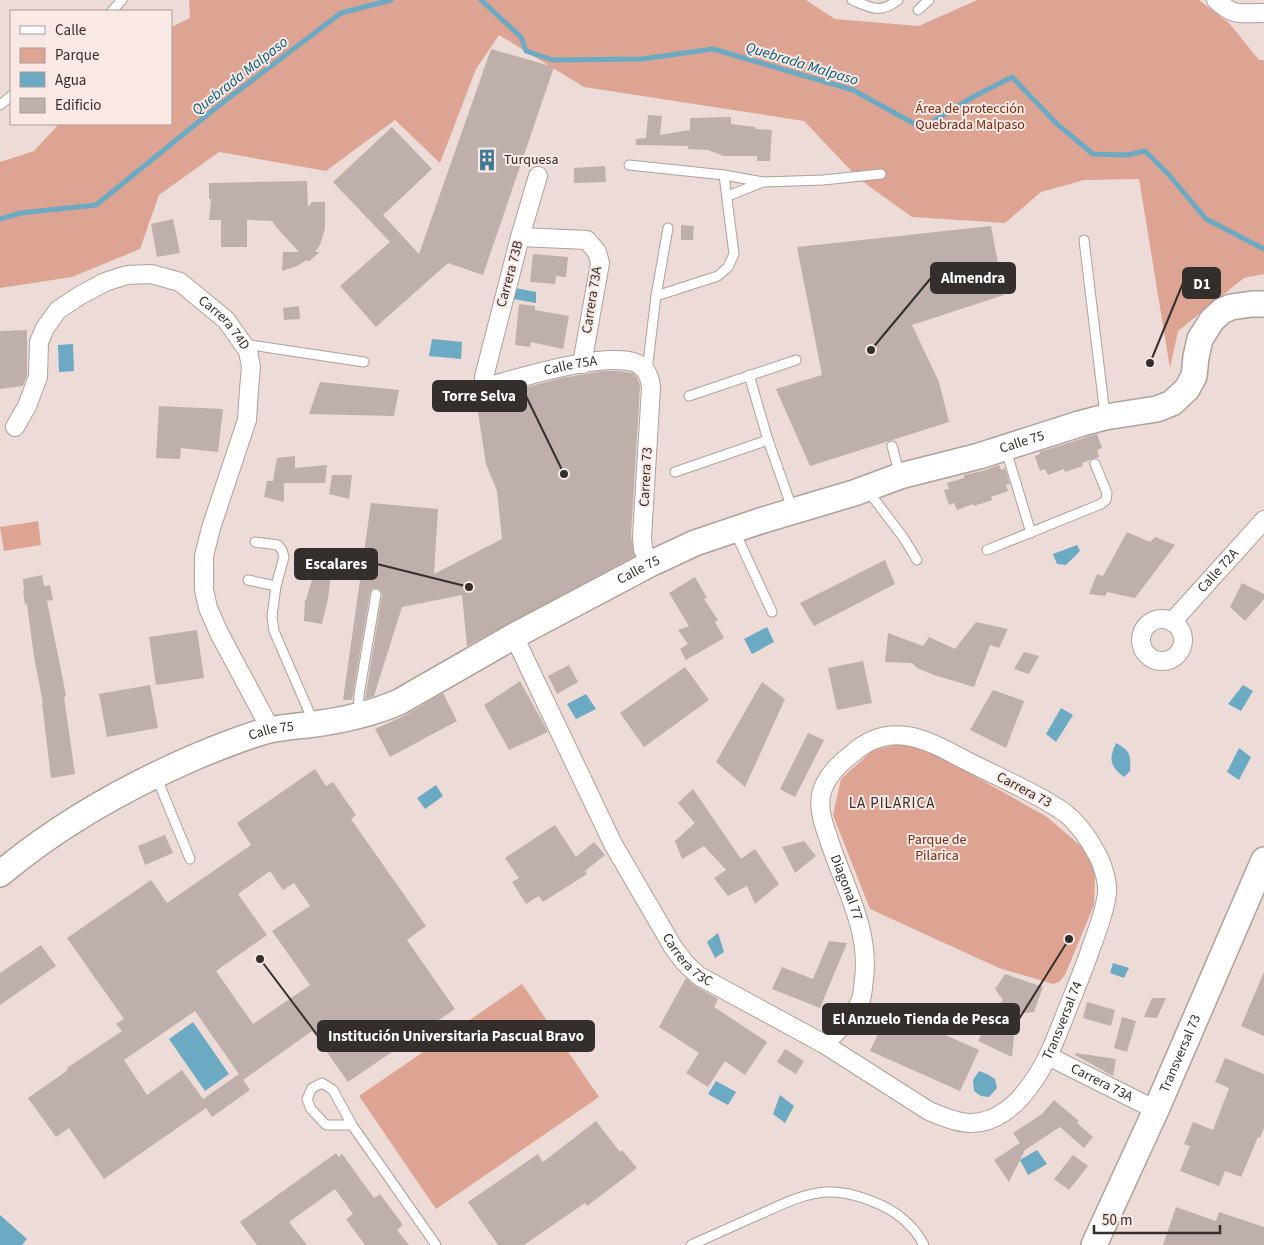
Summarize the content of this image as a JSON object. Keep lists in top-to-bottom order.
{
  "streets": {
    "street": [
      "Carrera 73B",
      "Carrera 73A",
      "Carrera 74D",
      "Calle 75A",
      "Calle 75",
      "Carrera 73",
      "Calle 72A",
      "Diagonal 77",
      "Carrera 73C",
      "Transversal 74",
      "Transversal 73"
    ]
  },
  "crossings": [
    ["Carrera 73B", "Carrera 73A"],
    ["Carrera 73B", "Calle 75A"],
    ["Carrera 73A", "Calle 75A"],
    ["Carrera 73A", "Transversal 74"],
    ["Carrera 73A", "Transversal 73"],
    ["Carrera 74D", "Calle 75"],
    ["Calle 75A", "Carrera 73"],
    ["Calle 75", "Carrera 73"],
    ["Calle 75", "Carrera 73C"],
    ["Carrera 73", "Diagonal 77"],
    ["Carrera 73", "Transversal 74"],
    ["Diagonal 77", "Carrera 73C"],
    ["Carrera 73C", "Transversal 74"]
  ],
  "districts": ["LA PILARICA"],
  "water": ["Quebrada Malpaso"],
  "parks": ["Área de protección Quebrada Malpaso", "Parque de Pilarica"],
  "places": {
    "building": ["Turquesa"],
    "other": [
      "Almendra",
      "D1",
      "Torre Selva",
      "Escalares",
      "El Anzuelo Tienda de Pesca",
      "Institución Universitaria Pascual Bravo"
    ]
  },
  "legend": [
    "Calle",
    "Parque",
    "Agua",
    "Edificio"
  ],
  "scale_bar": "50 m"
}
